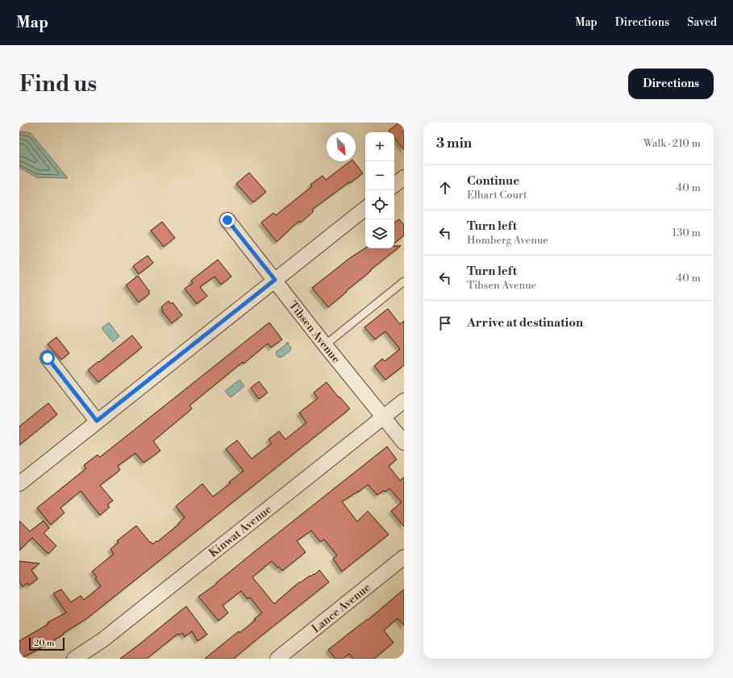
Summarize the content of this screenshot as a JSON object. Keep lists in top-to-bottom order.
{
  "streets": {
    "street": ["Tibsen Avenue", "Kinwat Avenue", "Lance Avenue"]
  },
  "crossings": [
    ["Tibsen Avenue", "Kinwat Avenue"]
  ],
  "scale_bar": "20 m",
  "north": "bottom right",
  "page": {
    "header": "Map",
    "nav": ["Map", "Directions", "Saved"],
    "buttons": "Directions",
    "title": "Find us",
    "heading": ["3 min", "Walk · 210 m"],
    "map_buttons": ["+", "−"],
    "list": [
      ["Continue", "Elhart Court", "40 m"],
      ["Turn left", "Homberg Avenue", "130 m"],
      ["Turn left", "Tibsen Avenue", "40 m"],
      "Arrive at destination"
    ],
    "scale": "20 m"
  }
}
